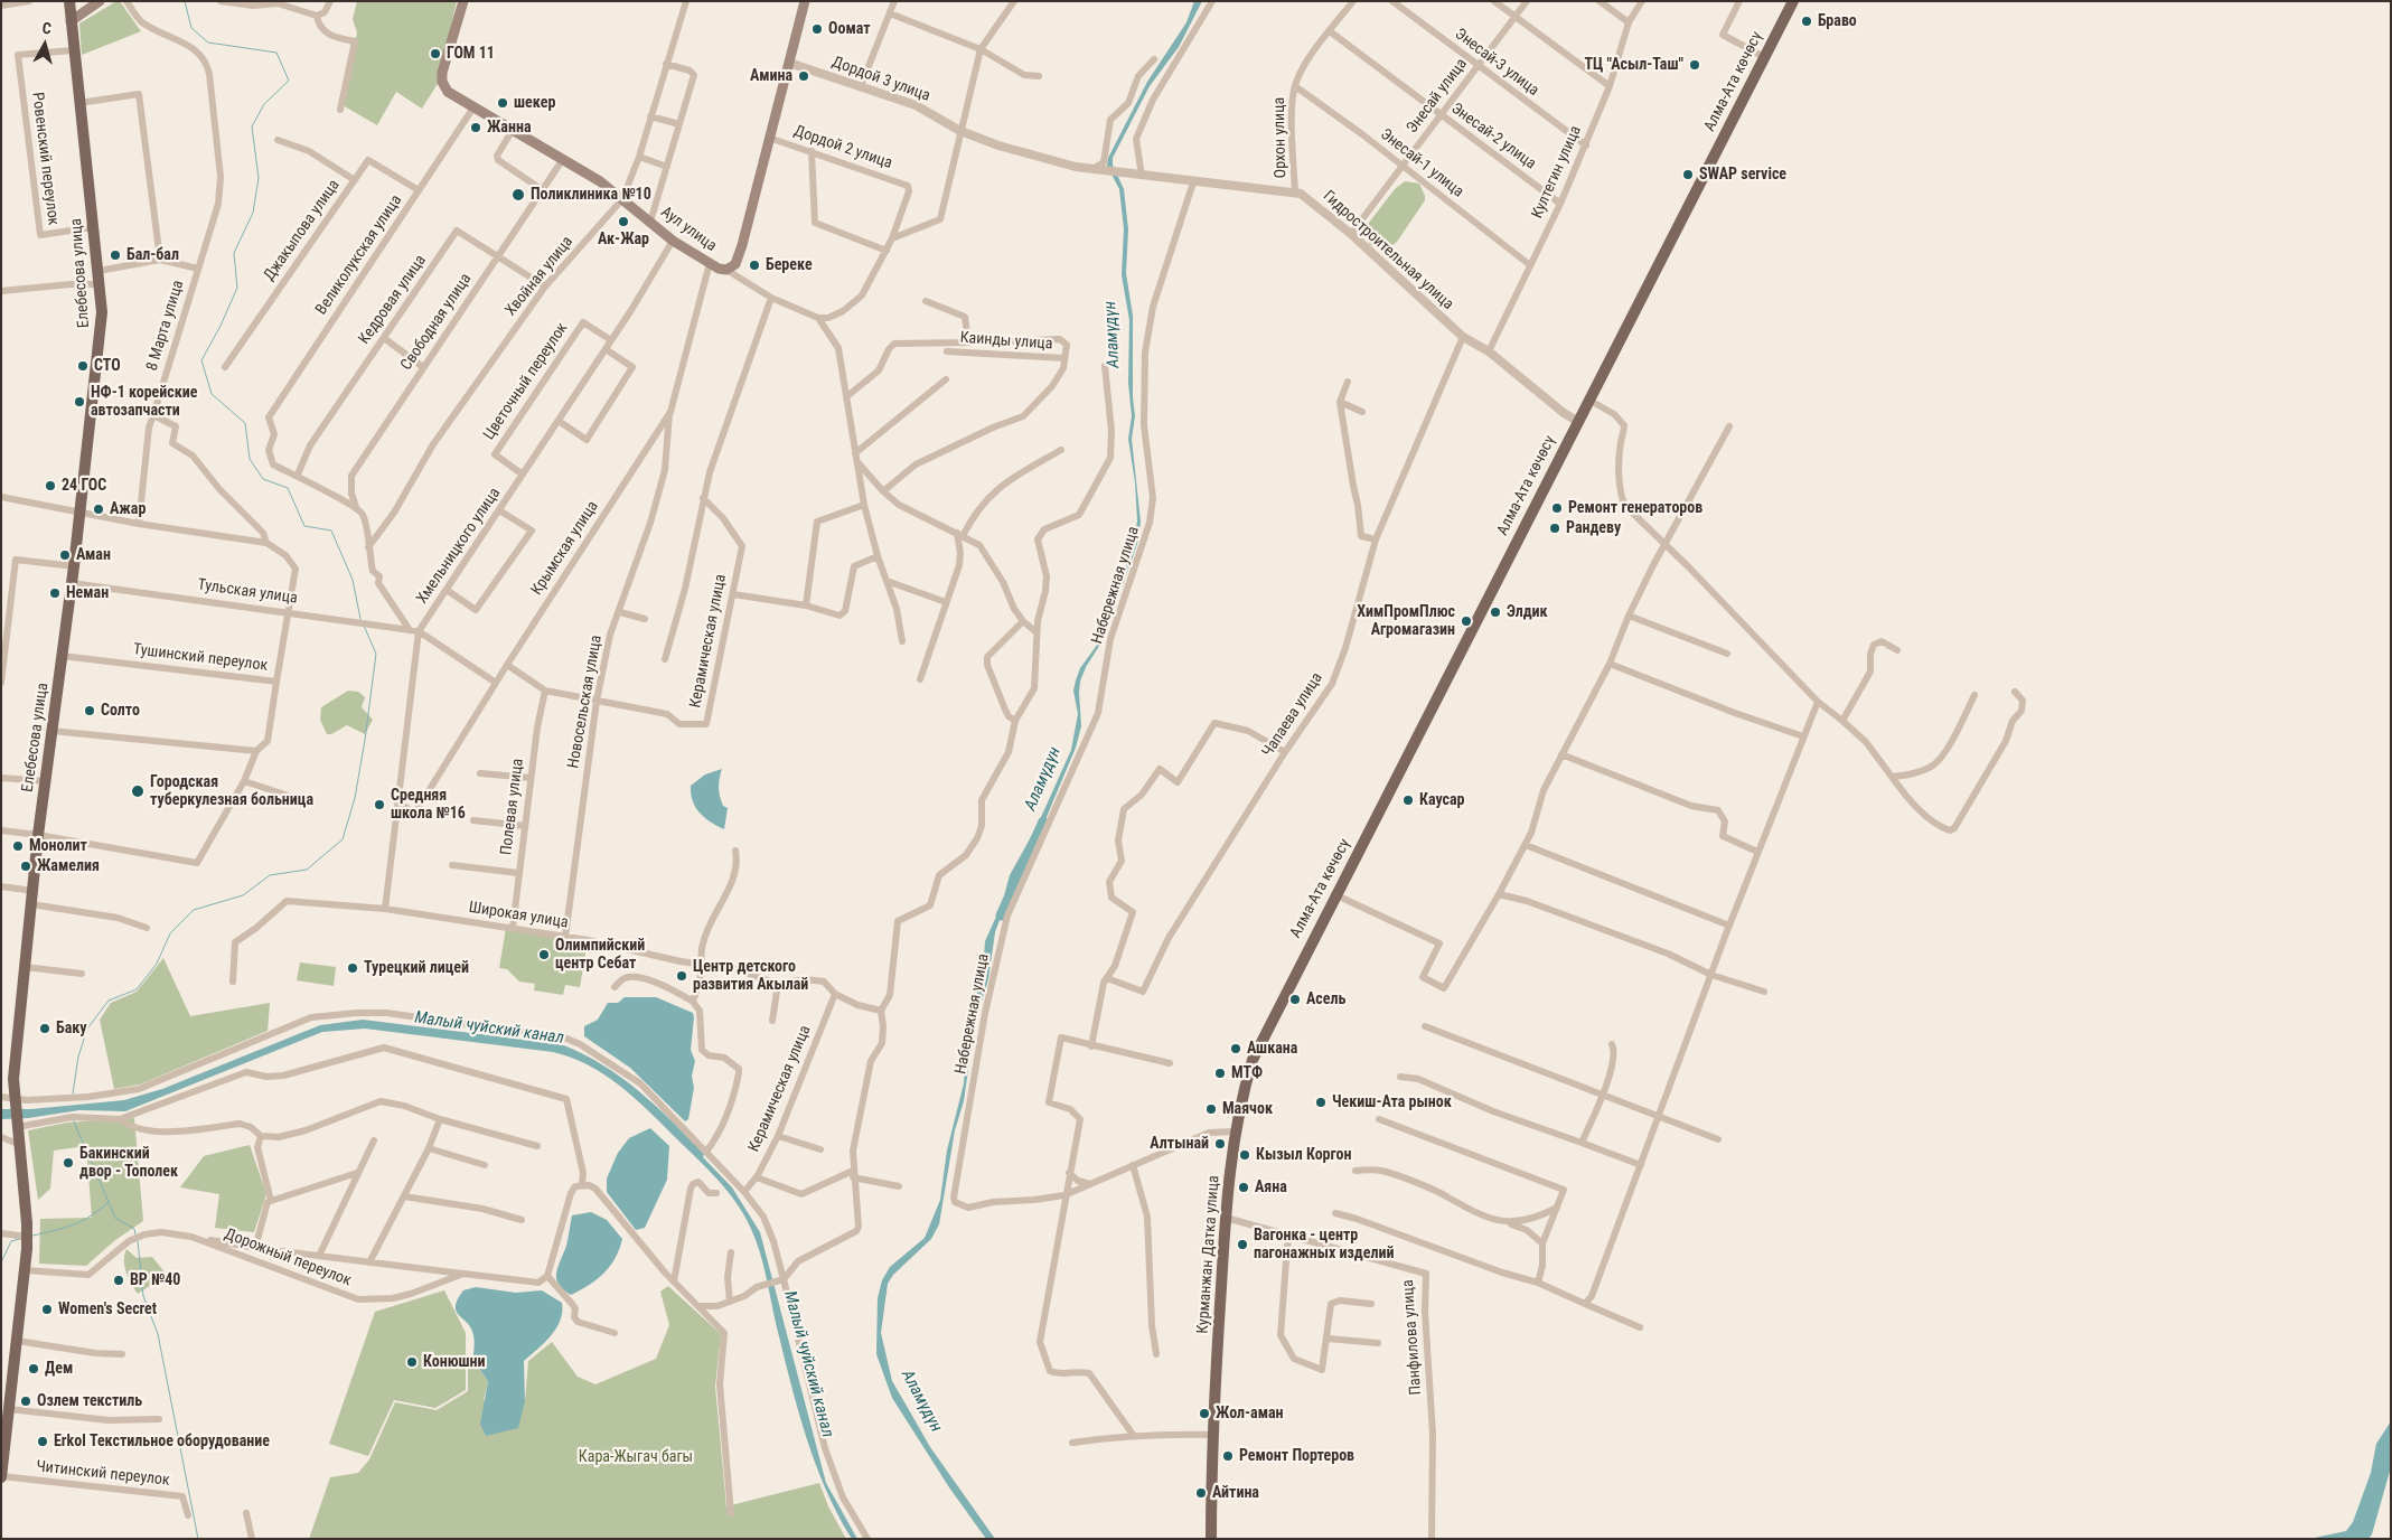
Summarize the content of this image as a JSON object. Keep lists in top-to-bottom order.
{
  "streets": {
    "main road": [
      "Алма-Ата көчөсү",
      "Аул улица",
      "Елебесова улица",
      "Курманжан Датка улица"
    ],
    "street": [
      "Энесай-3 улица",
      "Дордой 3 улица",
      "Энесай улица",
      "Энесай-2 улица",
      "Орхон улица",
      "Дордой 2 улица",
      "Ровенский переулок",
      "Энесай-1 улица",
      "Култегин улица",
      "Джакыпова улица",
      "Гидростроительная улица",
      "Великолукская улица",
      "Хвойная улица",
      "Кедровая улица",
      "Свободная улица",
      "8 Марта улица",
      "Каинды улица",
      "Цветочный переулок",
      "Хмельницкого улица",
      "Крымская улица",
      "Набережная улица",
      "Тульская улица",
      "Керамическая улица",
      "Тушинский переулок",
      "Новосельская улица",
      "Чапаева улица",
      "Полевая улица",
      "Широкая улица",
      "Дорожный переулок",
      "Панфилова улица",
      "Читинский переулок"
    ]
  },
  "crossings": [
    ["Энесай-3 улица", "Энесай улица"],
    ["Энесай-3 улица", "Култегин улица"],
    ["Дордой 3 улица", "Аул улица"],
    ["Дордой 3 улица", "Гидростроительная улица"],
    ["Алма-Ата көчөсү", "Гидростроительная улица"],
    ["Алма-Ата көчөсү", "Курманжан Датка улица"],
    ["Энесай улица", "Энесай-2 улица"],
    ["Энесай улица", "Энесай-1 улица"],
    ["Энесай улица", "Гидростроительная улица"],
    ["Энесай-2 улица", "Орхон улица"],
    ["Энесай-2 улица", "Култегин улица"],
    ["Орхон улица", "Энесай-1 улица"],
    ["Орхон улица", "Гидростроительная улица"],
    ["Дордой 2 улица", "Аул улица"],
    ["Ровенский переулок", "Елебесова улица"],
    ["Энесай-1 улица", "Култегин улица"],
    ["Култегин улица", "Гидростроительная улица"],
    ["Аул улица", "Великолукская улица"],
    ["Аул улица", "Хвойная улица"],
    ["Аул улица", "Свободная улица"],
    ["Аул улица", "Хмельницкого улица"],
    ["Аул улица", "Крымская улица"],
    ["Джакыпова улица", "Великолукская улица"],
    ["Гидростроительная улица", "Набережная улица"],
    ["Гидростроительная улица", "Чапаева улица"],
    ["Великолукская улица", "Кедровая улица"],
    ["Елебесова улица", "Тульская улица"],
    ["Елебесова улица", "Тушинский переулок"],
    ["Елебесова улица", "Дорожный переулок"],
    ["Елебесова улица", "Читинский переулок"],
    ["Хвойная улица", "Кедровая улица"],
    ["Кедровая улица", "Свободная улица"],
    ["Цветочный переулок", "Хмельницкого улица"],
    ["Хмельницкого улица", "Крымская улица"],
    ["Хмельницкого улица", "Тульская улица"],
    ["Хмельницкого улица", "Широкая улица"],
    ["Крымская улица", "Новосельская улица"],
    ["Набережная улица", "Курманжан Датка улица"],
    ["Керамическая улица", "Новосельская улица"],
    ["Керамическая улица", "Широкая улица"],
    ["Новосельская улица", "Широкая улица"],
    ["Полевая улица", "Широкая улица"],
    ["Курманжан Датка улица", "Панфилова улица"]
  ],
  "water": ["Аламүдүн", "Малый чуйский канал"],
  "parks": ["Кара-Жыгач багы"],
  "places": [
    "Браво",
    "Оомат",
    "ГОМ 11",
    "ТЦ \"Асыл-Таш\"",
    "Амина",
    "шекер",
    "Жанна",
    "SWAP service",
    "Поликлиника №10",
    "Ак-Жар",
    "Бал-бал",
    "Береке",
    "СТО",
    "НФ-1 корейские автозапчасти",
    "24 ГОС",
    "Ремонт генераторов",
    "Ажар",
    "Рандеву",
    "Аман",
    "Неман",
    "Элдик",
    "ХимПромПлюс Агромагазин",
    "Солто",
    "Городская туберкулезная больница",
    "Каусар",
    "Средняя школа №16",
    "Монолит",
    "Жамелия",
    "Олимпийский центр Себат",
    "Турецкий лицей",
    "Центр детского развития Акылай",
    "Асель",
    "Баку",
    "Ашкана",
    "МТФ",
    "Чекиш-Ата рынок",
    "Маячок",
    "Алтынай",
    "Кызыл Коргон",
    "Бакинский двор - Тополек",
    "Аяна",
    "Вагонка - центр пагонажных изделий",
    "BP №40",
    "Women's Secret",
    "Конюшни",
    "Дем",
    "Озлем текстиль",
    "Жол-аман",
    "Erkol Текстильное оборудование",
    "Ремонт Портеров",
    "Айтина"
  ],
  "north": "top"
}
